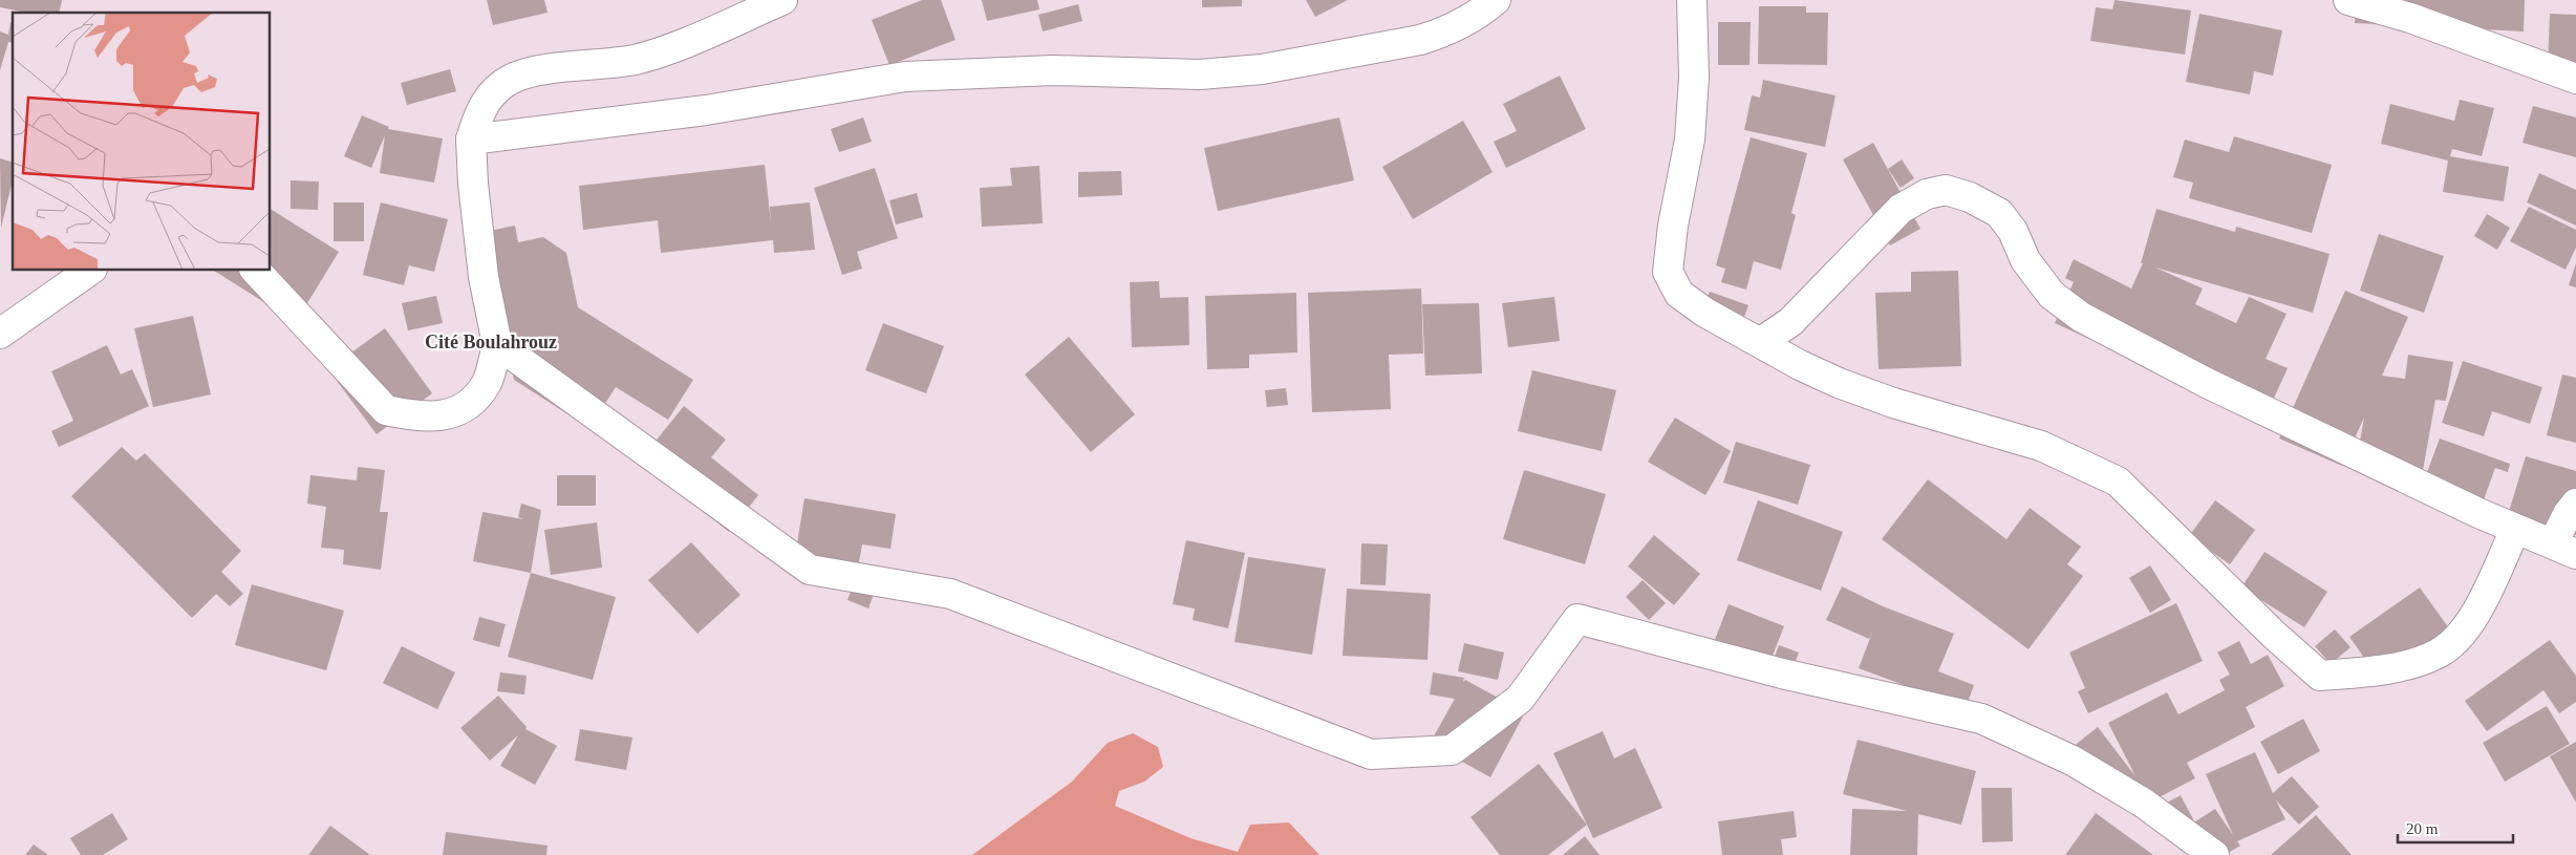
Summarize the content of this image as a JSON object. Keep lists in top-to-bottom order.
{
  "districts": ["Cité Boulahrouz"],
  "scale_bar": "20 m"
}
